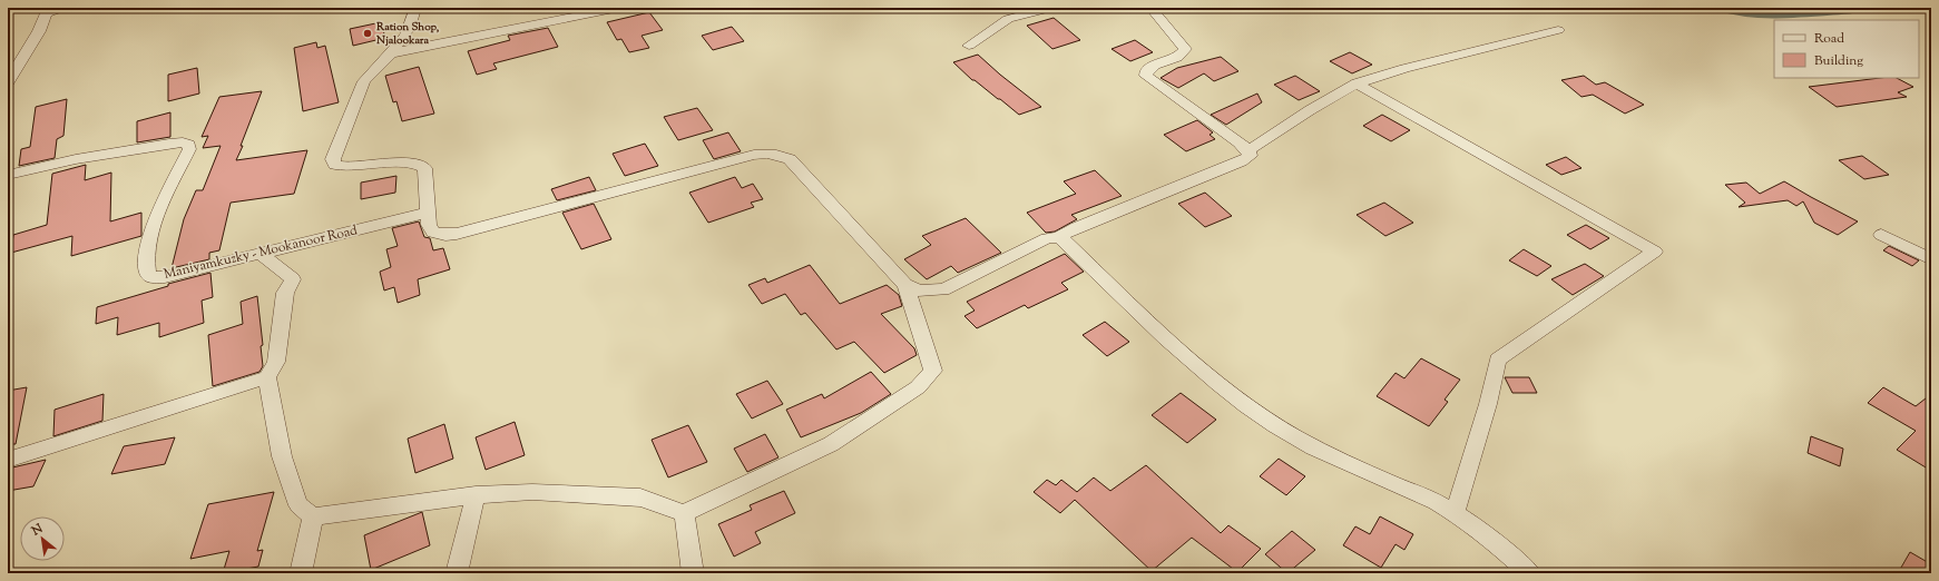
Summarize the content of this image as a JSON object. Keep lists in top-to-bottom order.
{
  "streets": {
    "street": ["Maniyamkuzky - Mookanoor Road"]
  },
  "places": ["Ration Shop, Njalookara"],
  "legend": ["Road", "Building"],
  "north": "top left"
}
